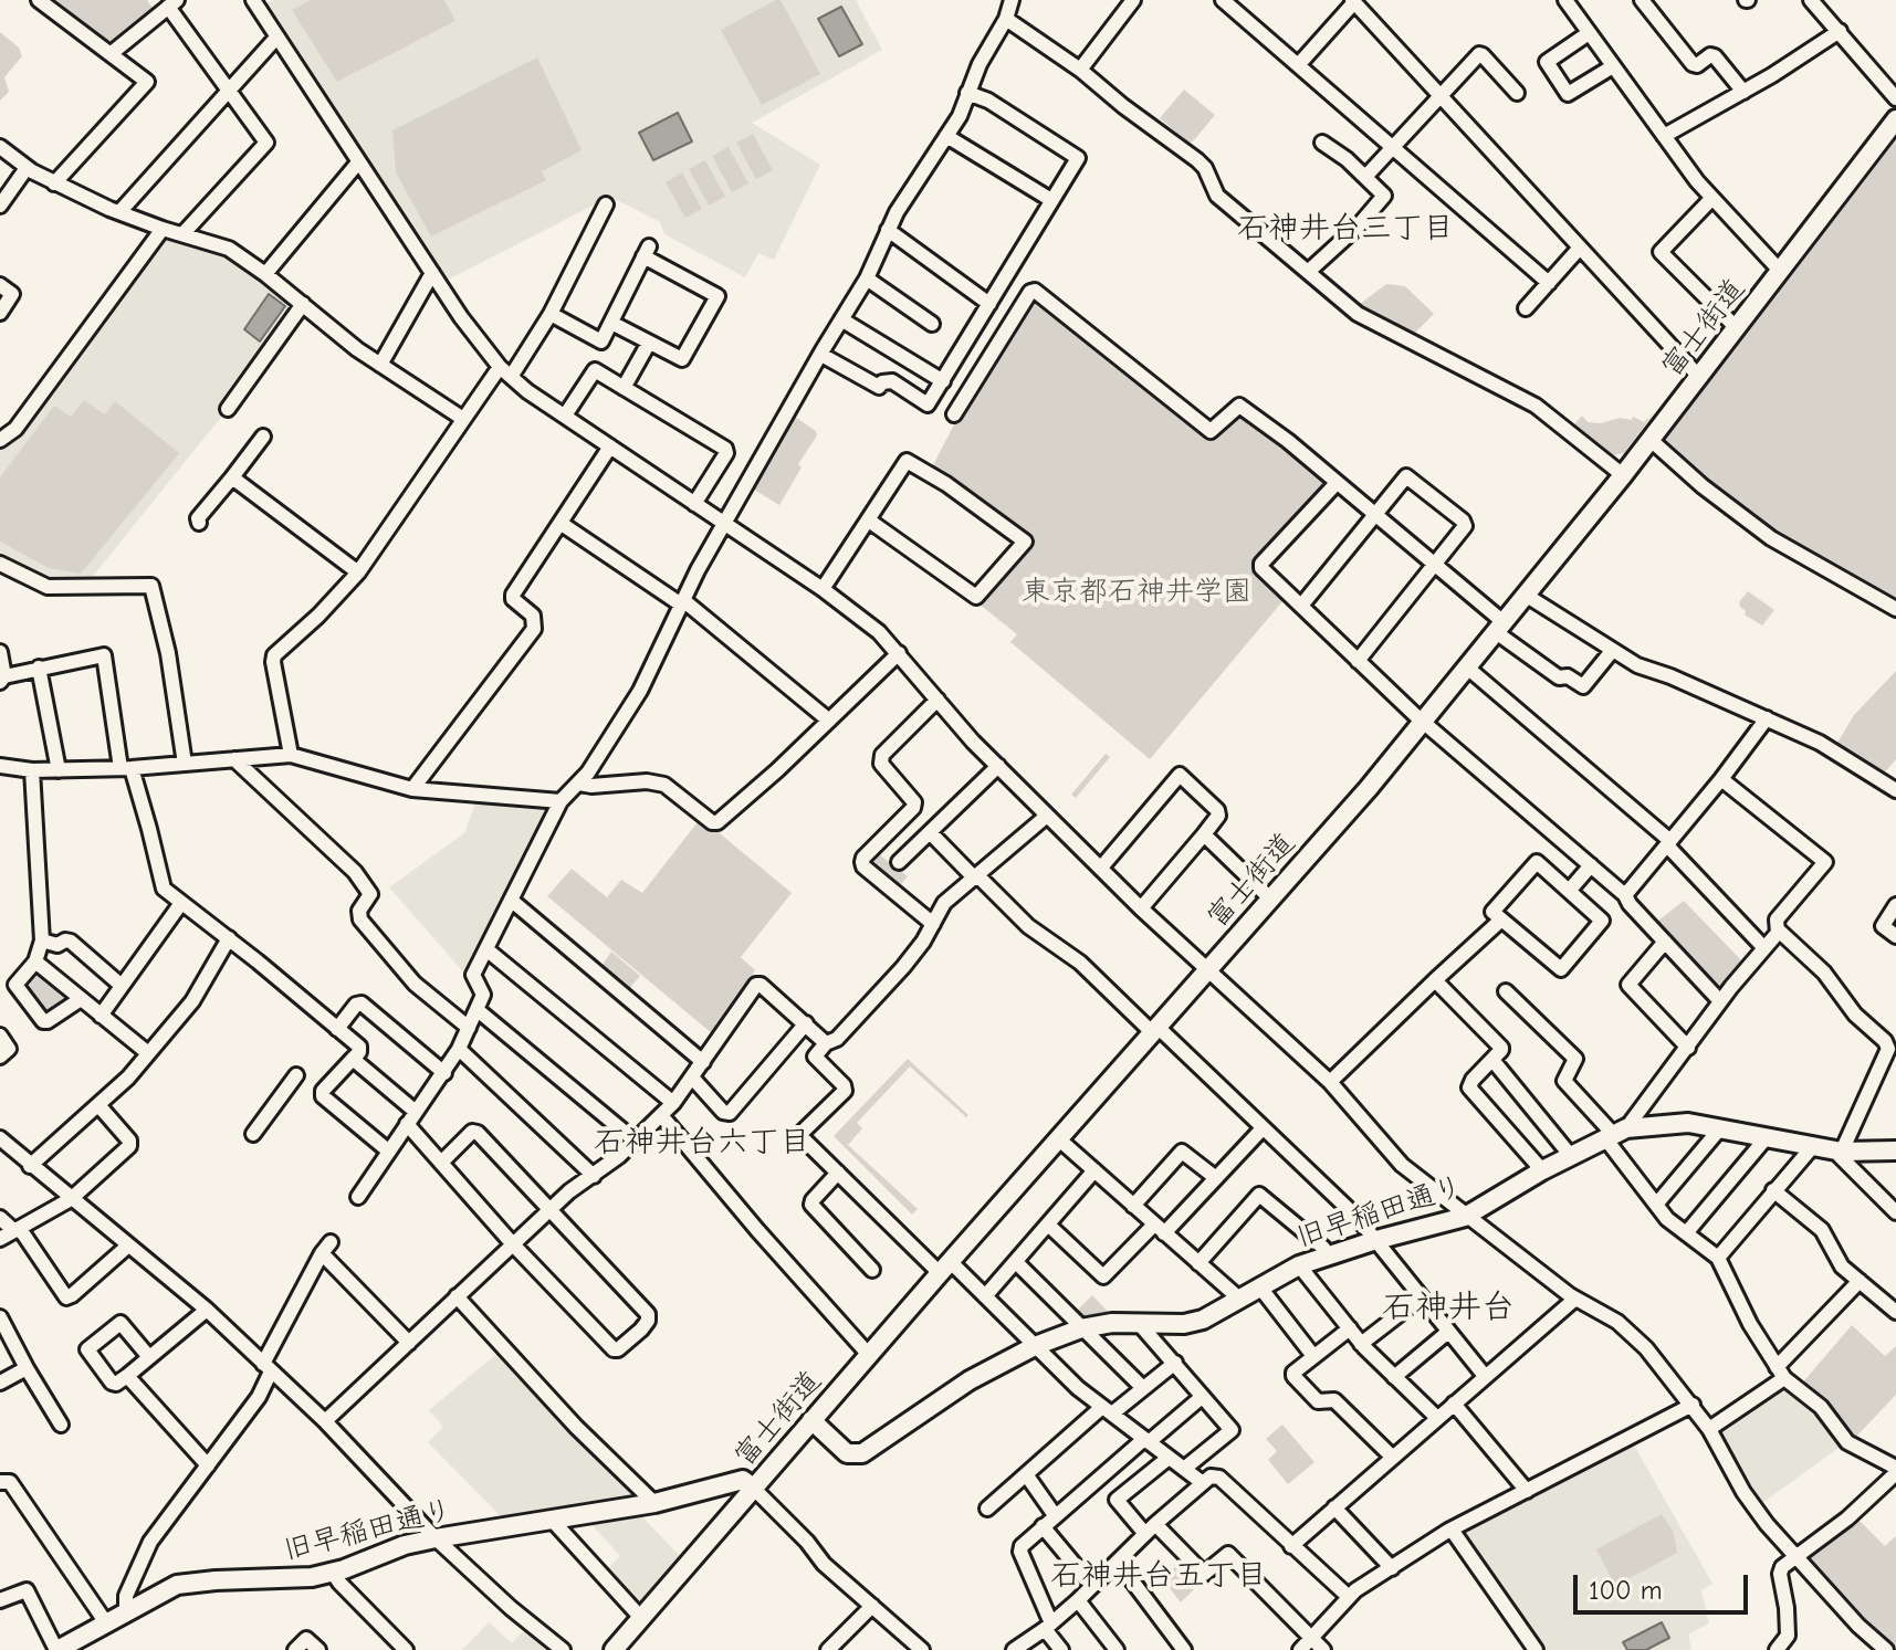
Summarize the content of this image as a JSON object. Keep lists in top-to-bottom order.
{
  "streets": {
    "main road": ["富士街道", "旧早稲田通り"]
  },
  "crossings": [
    ["富士街道", "旧早稲田通り"]
  ],
  "districts": [
    "石神井台三丁目",
    "石神井台六丁目",
    "石神井台",
    "石神井台五丁目"
  ],
  "parks": ["東京都石神井学園"],
  "scale_bar": "100 m"
}
